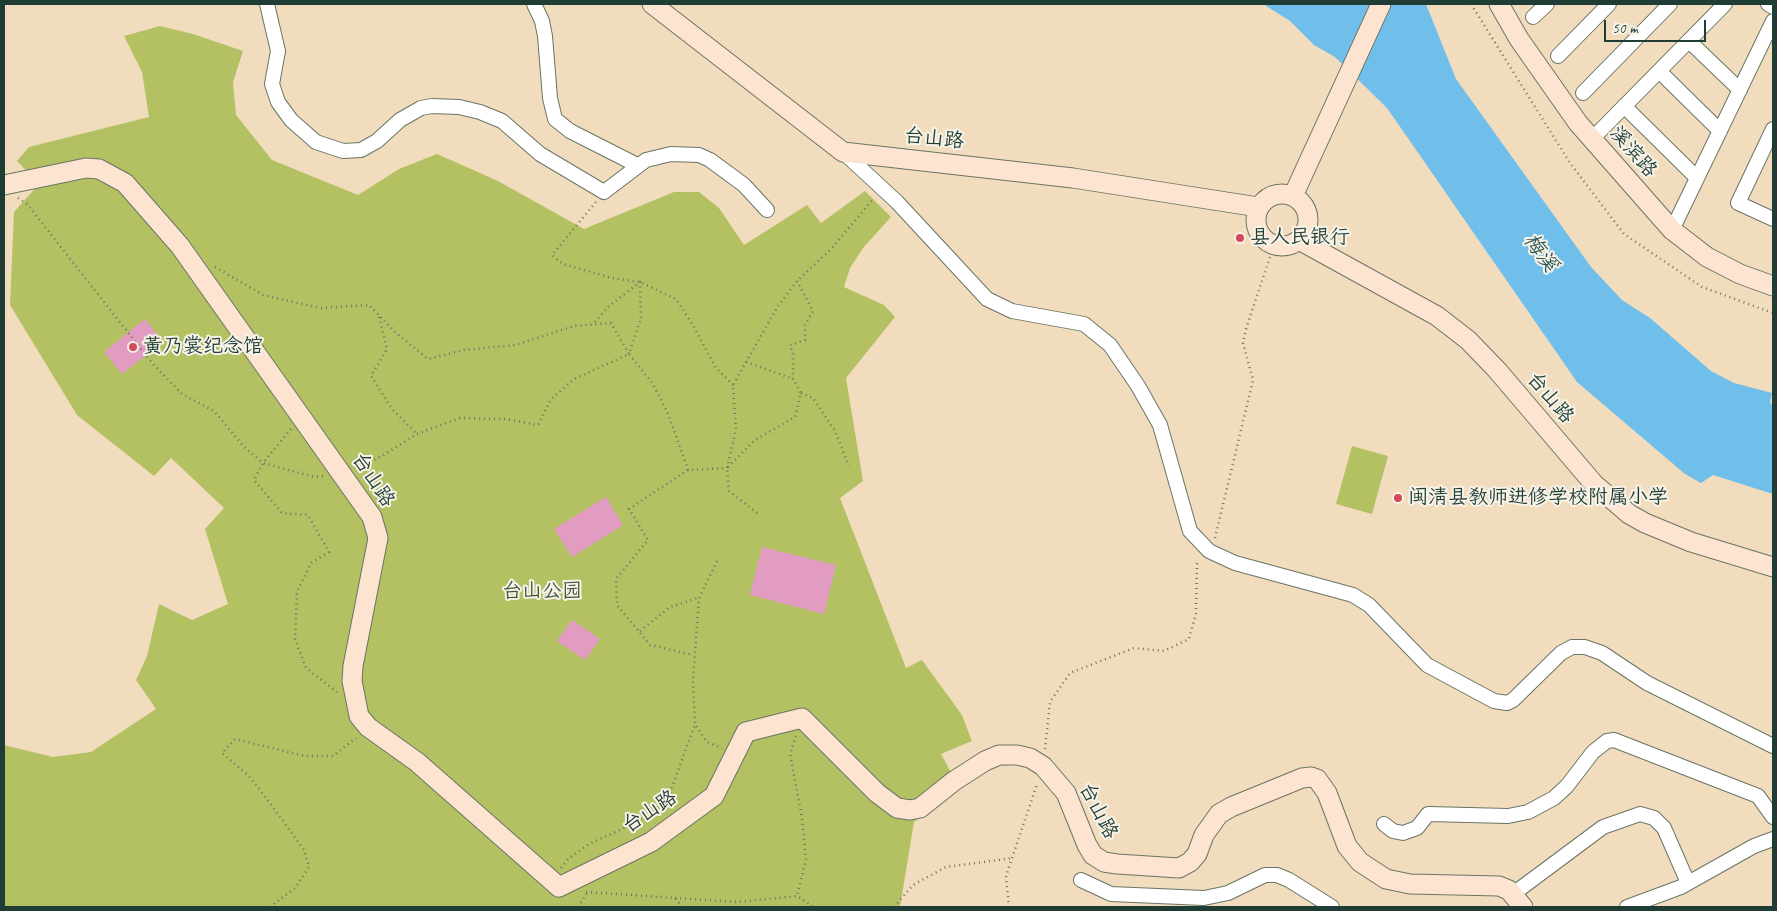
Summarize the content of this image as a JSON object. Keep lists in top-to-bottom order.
{
  "streets": {
    "street": ["台山路", "溪滨路"]
  },
  "water": ["梅溪"],
  "parks": ["台山公园"],
  "places": ["县人民银行", "黄乃裳纪念馆", "闽清县教师进修学校附属小学"],
  "scale_bar": "50 m"
}
